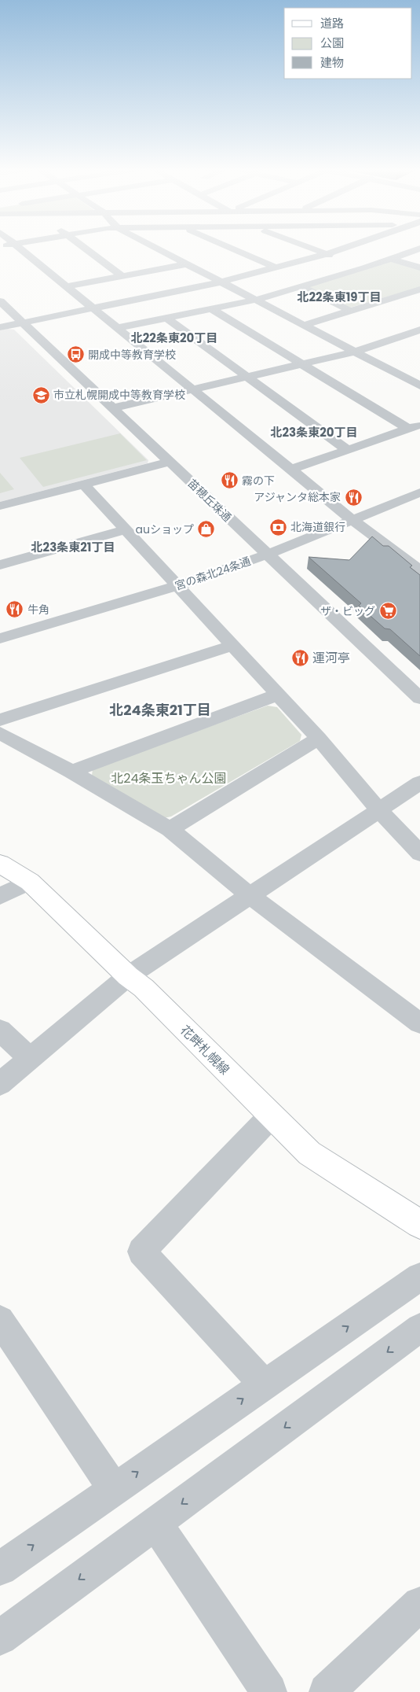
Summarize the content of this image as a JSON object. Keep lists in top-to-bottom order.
{
  "streets": {
    "main road": ["花畔札幌線"],
    "street": ["苗穂丘珠通", "宮の森北24条通"]
  },
  "crossings": [
    ["苗穂丘珠通", "宮の森北24条通"]
  ],
  "districts": [
    "北22条東19丁目",
    "北22条東20丁目",
    "北23条東20丁目",
    "北23条東21丁目",
    "北24条東21丁目"
  ],
  "parks": ["北24条玉ちゃん公園"],
  "places": {
    "bus stop": ["開成中等教育学校"],
    "school or university": ["市立札幌開成中等教育学校"],
    "restaurant": [
      "霧の下",
      "アジャンタ総本家",
      "牛角",
      "運河亭"
    ],
    "bank": ["北海道銀行"],
    "shop": ["auショップ"],
    "supermarket": ["ザ・ビッグ"]
  },
  "legend": ["道路", "公園", "建物"]
}
